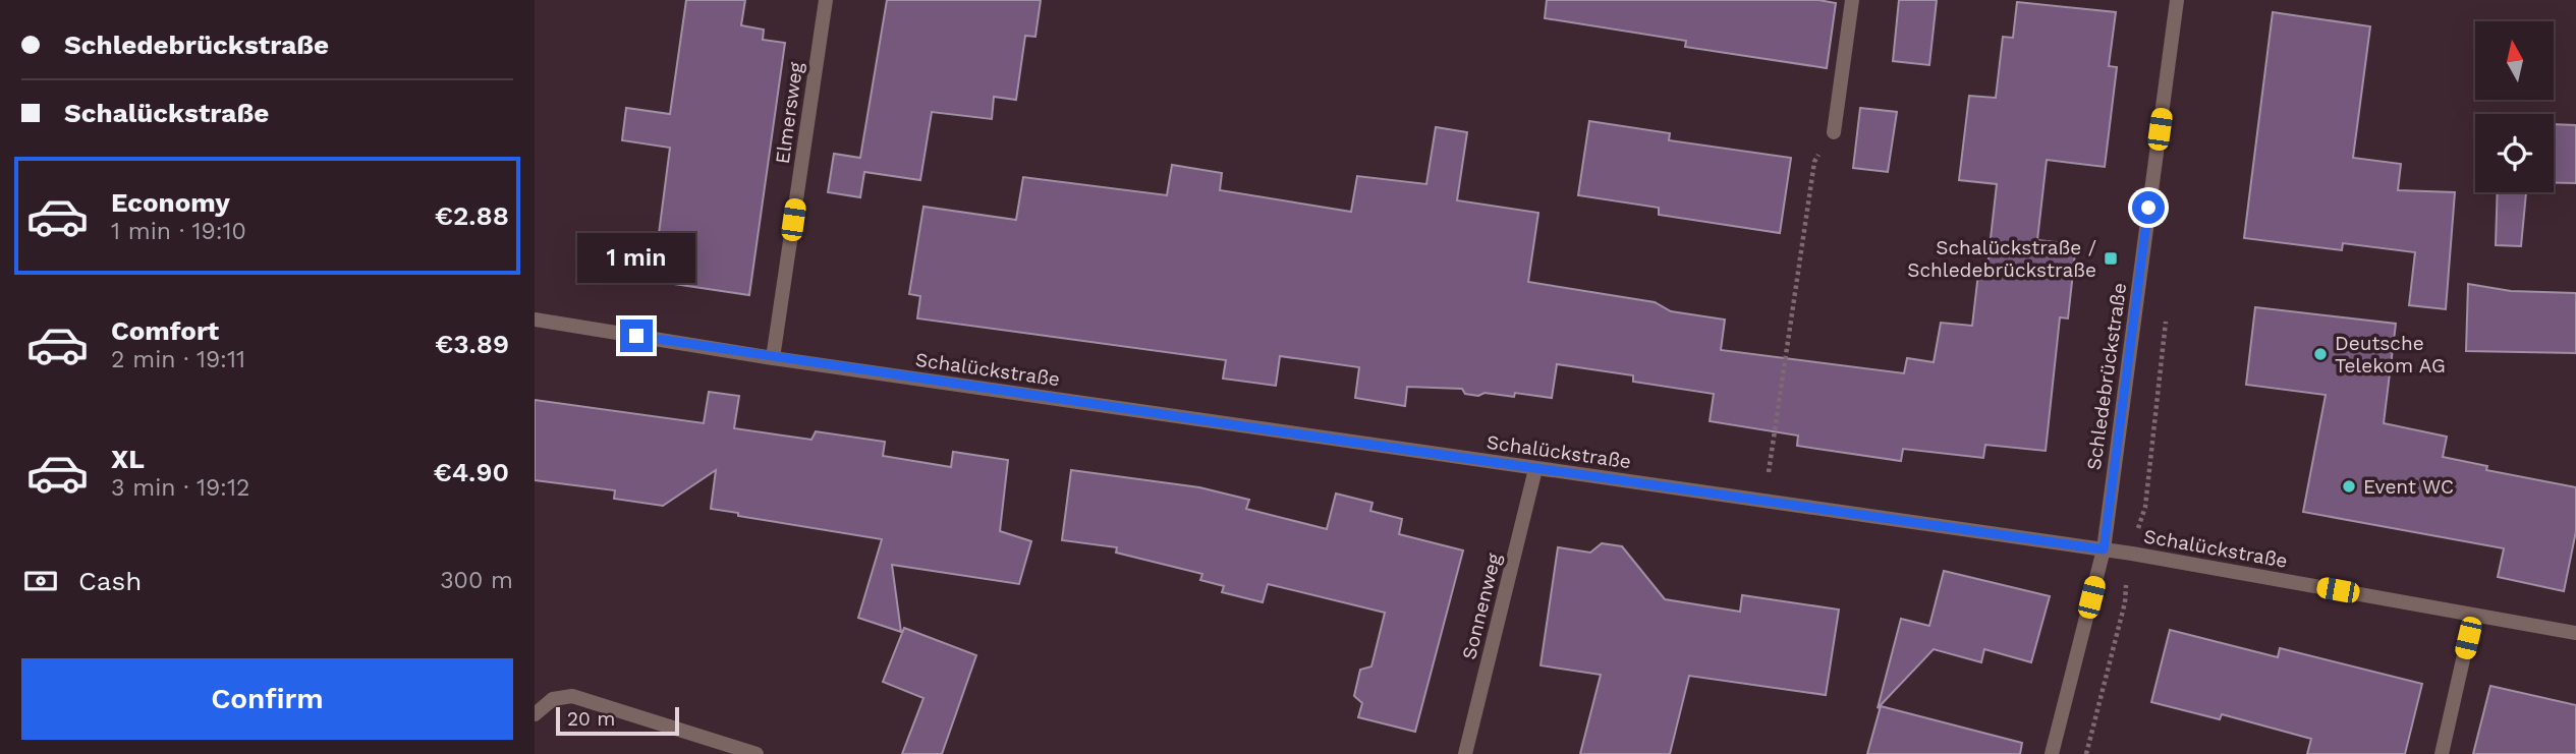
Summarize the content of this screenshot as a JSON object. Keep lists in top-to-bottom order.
{
  "streets": {
    "street": [
      "Elmersweg",
      "Schalückstraße",
      "Schledebrückstraße",
      "Sonnenweg"
    ]
  },
  "crossings": [
    ["Elmersweg", "Schalückstraße"],
    ["Schalückstraße", "Schledebrückstraße"],
    ["Schalückstraße", "Sonnenweg"]
  ],
  "places": {
    "transit": ["Schalückstraße / Schledebrückstraße"],
    "other": ["Deutsche Telekom AG", "Event WC"]
  },
  "scale_bar": "20 m",
  "north": "top",
  "page": {
    "banner": ["Schledebrückstraße", "Schalückstraße"],
    "list": [
      {
        "name": "Economy",
        "note": "1 min · 19:10",
        "value": "€2.88"
      },
      {
        "name": "Comfort",
        "note": "2 min · 19:11",
        "value": "€3.89"
      },
      {
        "name": "XL",
        "note": "3 min · 19:12",
        "value": "€4.90"
      }
    ],
    "bubble": "1 min",
    "pay": ["Cash", "300 m"],
    "buttons": "Confirm",
    "scale": "20 m"
  }
}
